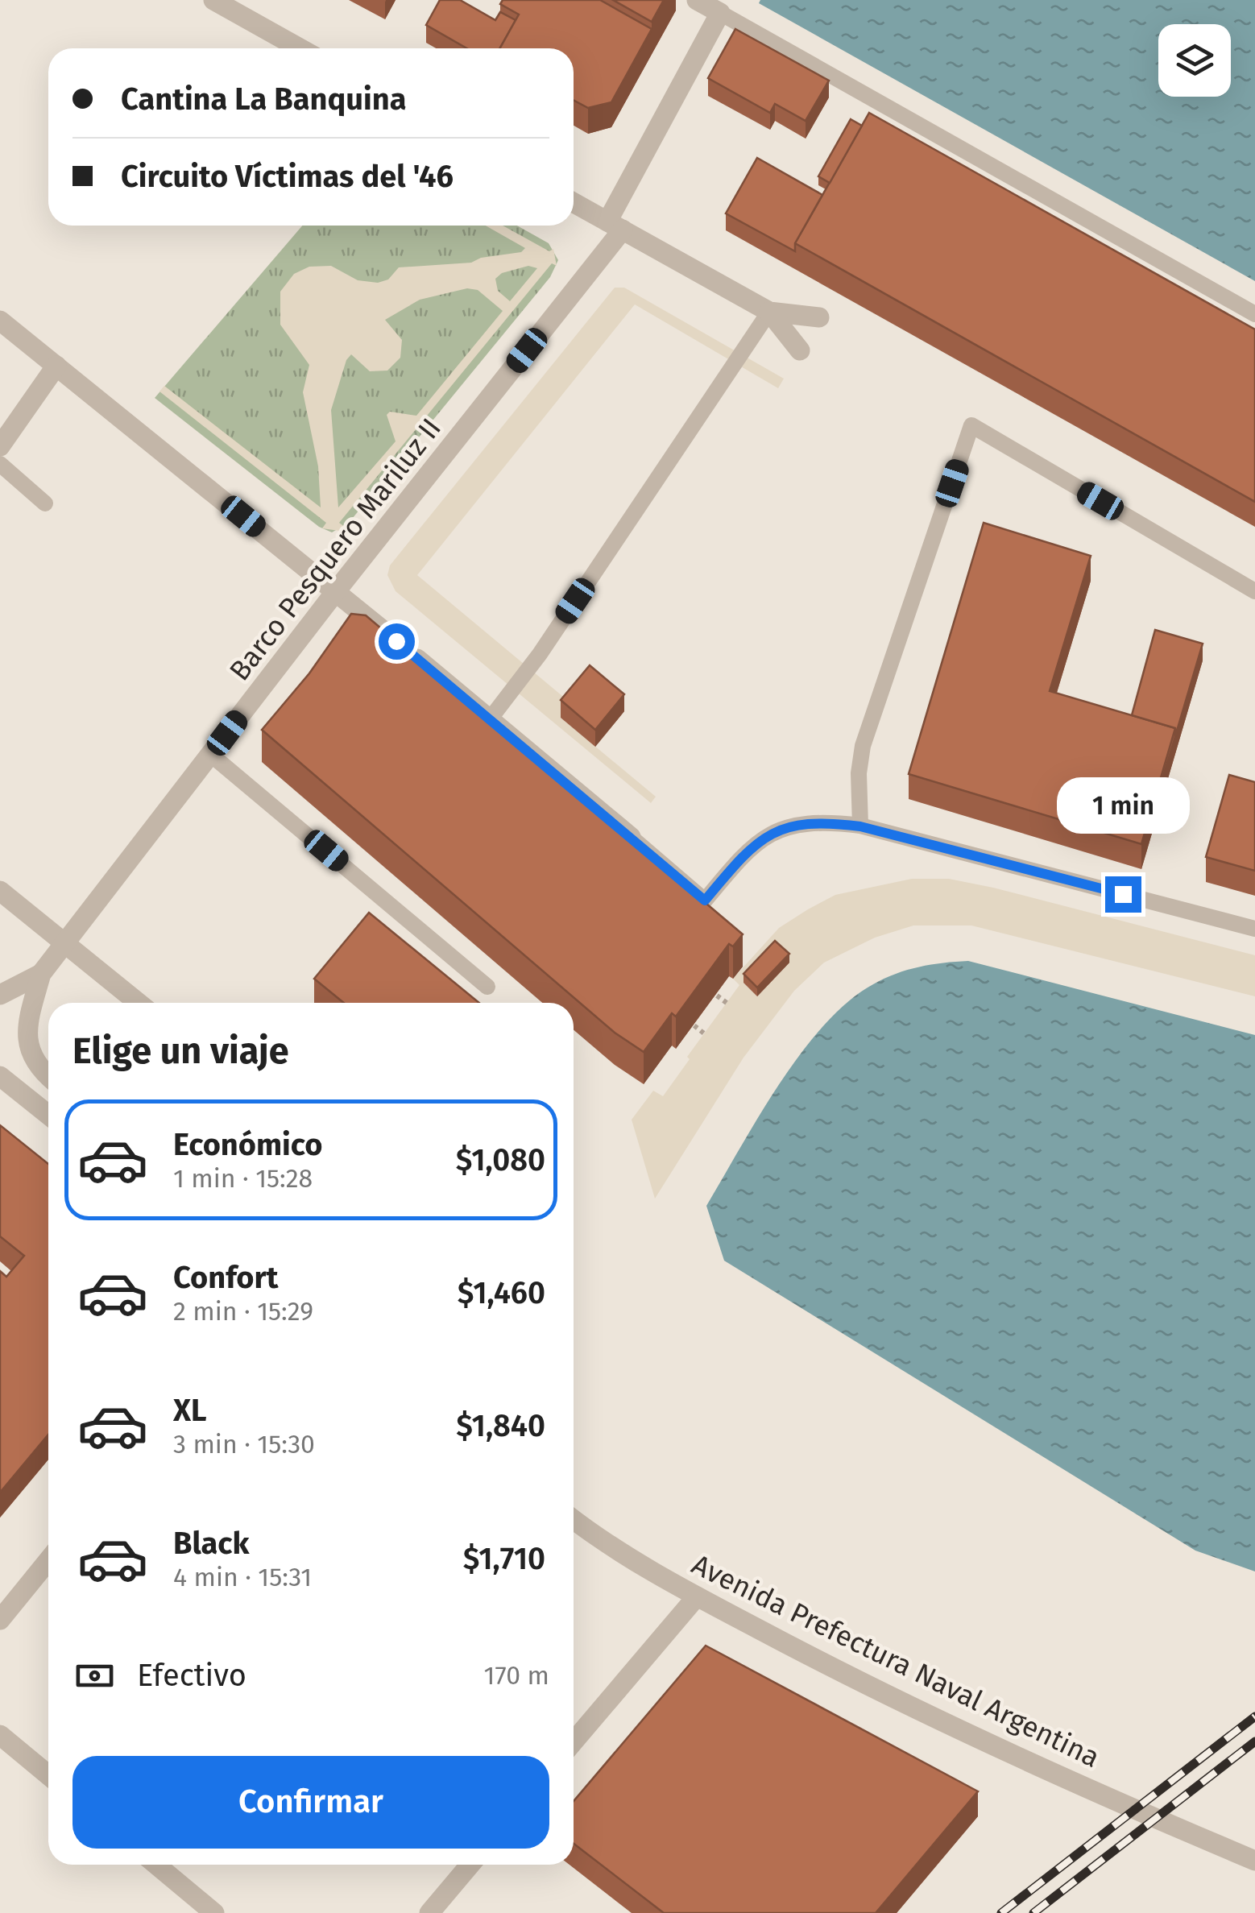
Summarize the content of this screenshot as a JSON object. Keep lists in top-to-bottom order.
{
  "streets": {
    "street": ["Barco Pesquero Mariluz II", "Avenida Prefectura Naval Argentina"]
  },
  "page": {
    "banner": ["Cantina La Banquina", "Circuito Víctimas del '46"],
    "bubble": "1 min",
    "heading": "Elige un viaje",
    "list": [
      {
        "name": "Económico",
        "note": "1 min · 15:28",
        "value": "$1,080"
      },
      {
        "name": "Confort",
        "note": "2 min · 15:29",
        "value": "$1,460"
      },
      {
        "name": "XL",
        "note": "3 min · 15:30",
        "value": "$1,840"
      },
      {
        "name": "Black",
        "note": "4 min · 15:31",
        "value": "$1,710"
      }
    ],
    "pay": ["Efectivo", "170 m"],
    "buttons": "Confirmar"
  }
}
